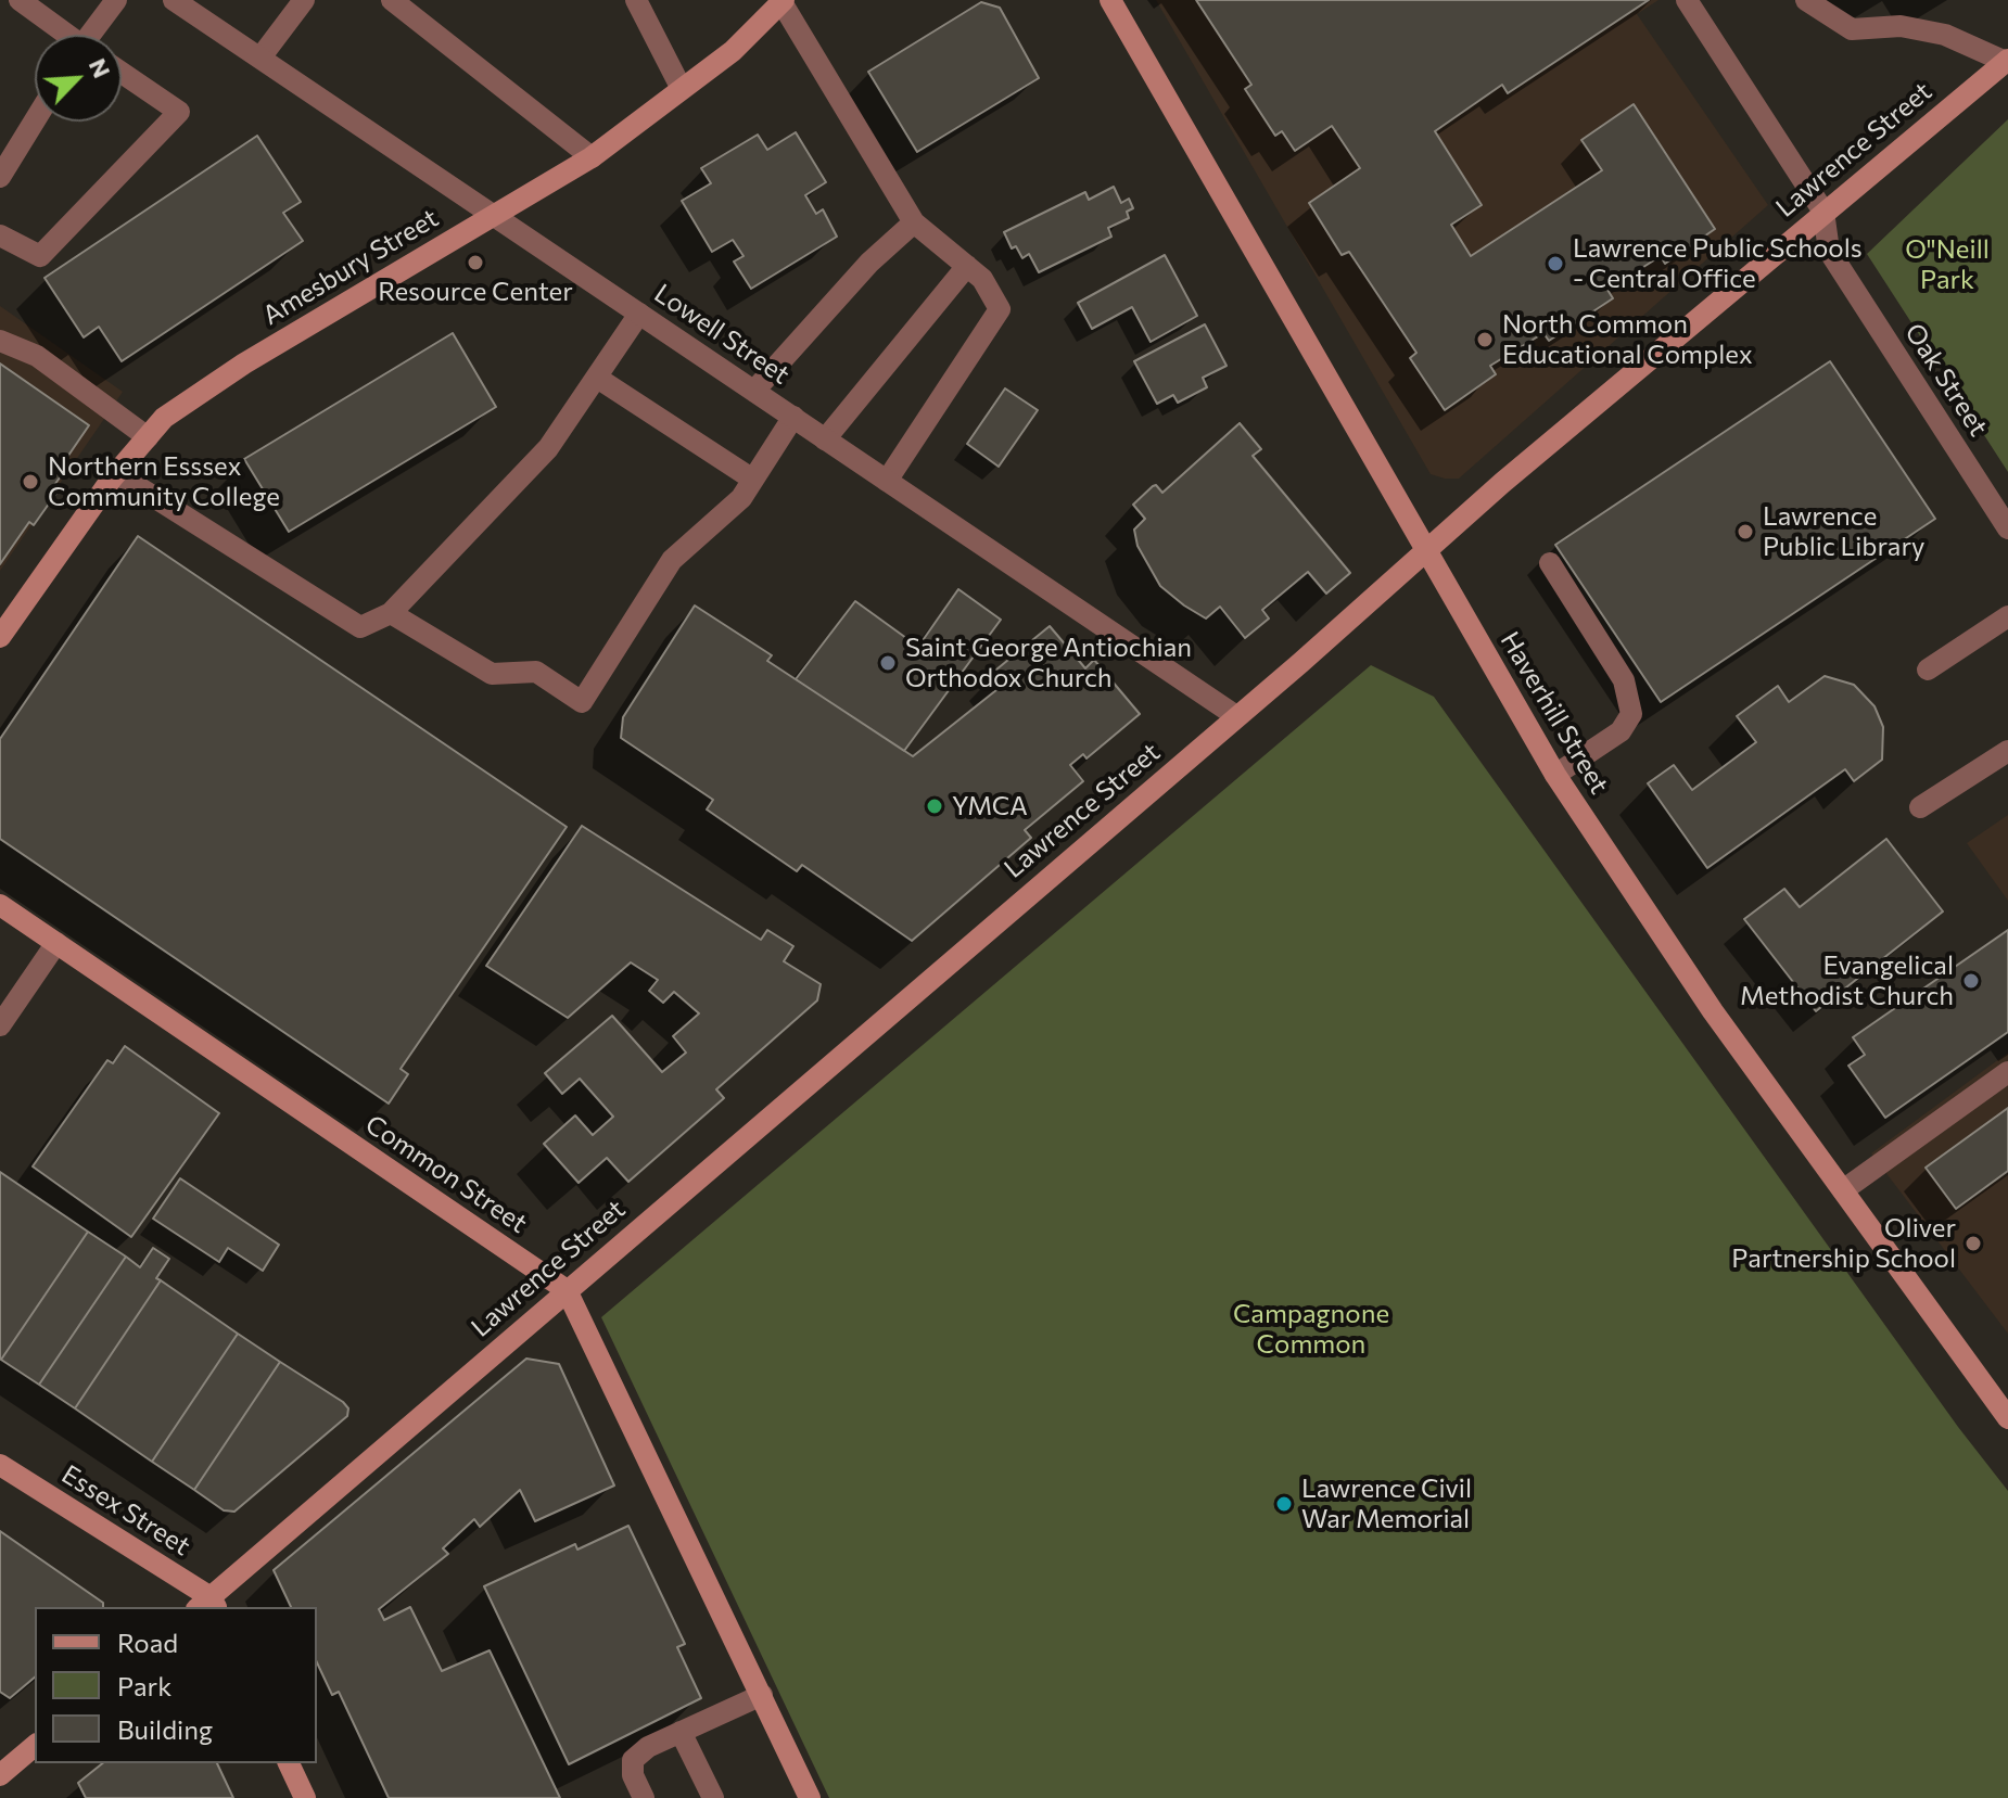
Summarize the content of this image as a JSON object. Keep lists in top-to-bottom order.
{
  "streets": {
    "main road": [
      "Lawrence Street",
      "Amesbury Street",
      "Haverhill Street",
      "Common Street",
      "Essex Street"
    ],
    "street": ["Lowell Street", "Oak Street"]
  },
  "crossings": [
    ["Lawrence Street", "Lowell Street"],
    ["Lawrence Street", "Oak Street"],
    ["Lawrence Street", "Haverhill Street"],
    ["Lawrence Street", "Common Street"],
    ["Lawrence Street", "Essex Street"],
    ["Amesbury Street", "Lowell Street"]
  ],
  "parks": ["O\"Neill Park", "Campagnone Common"],
  "places": [
    "Resource Center",
    "Lawrence Public Schools - Central Office",
    "North Common Educational Complex",
    "Northern Esssex Community College",
    "Lawrence Public Library",
    "Saint George Antiochian Orthodox Church",
    "YMCA",
    "Evangelical Methodist Church",
    "Oliver Partnership School",
    "Lawrence Civil War Memorial"
  ],
  "legend": ["Road", "Park", "Building"],
  "north": "top right"
}
